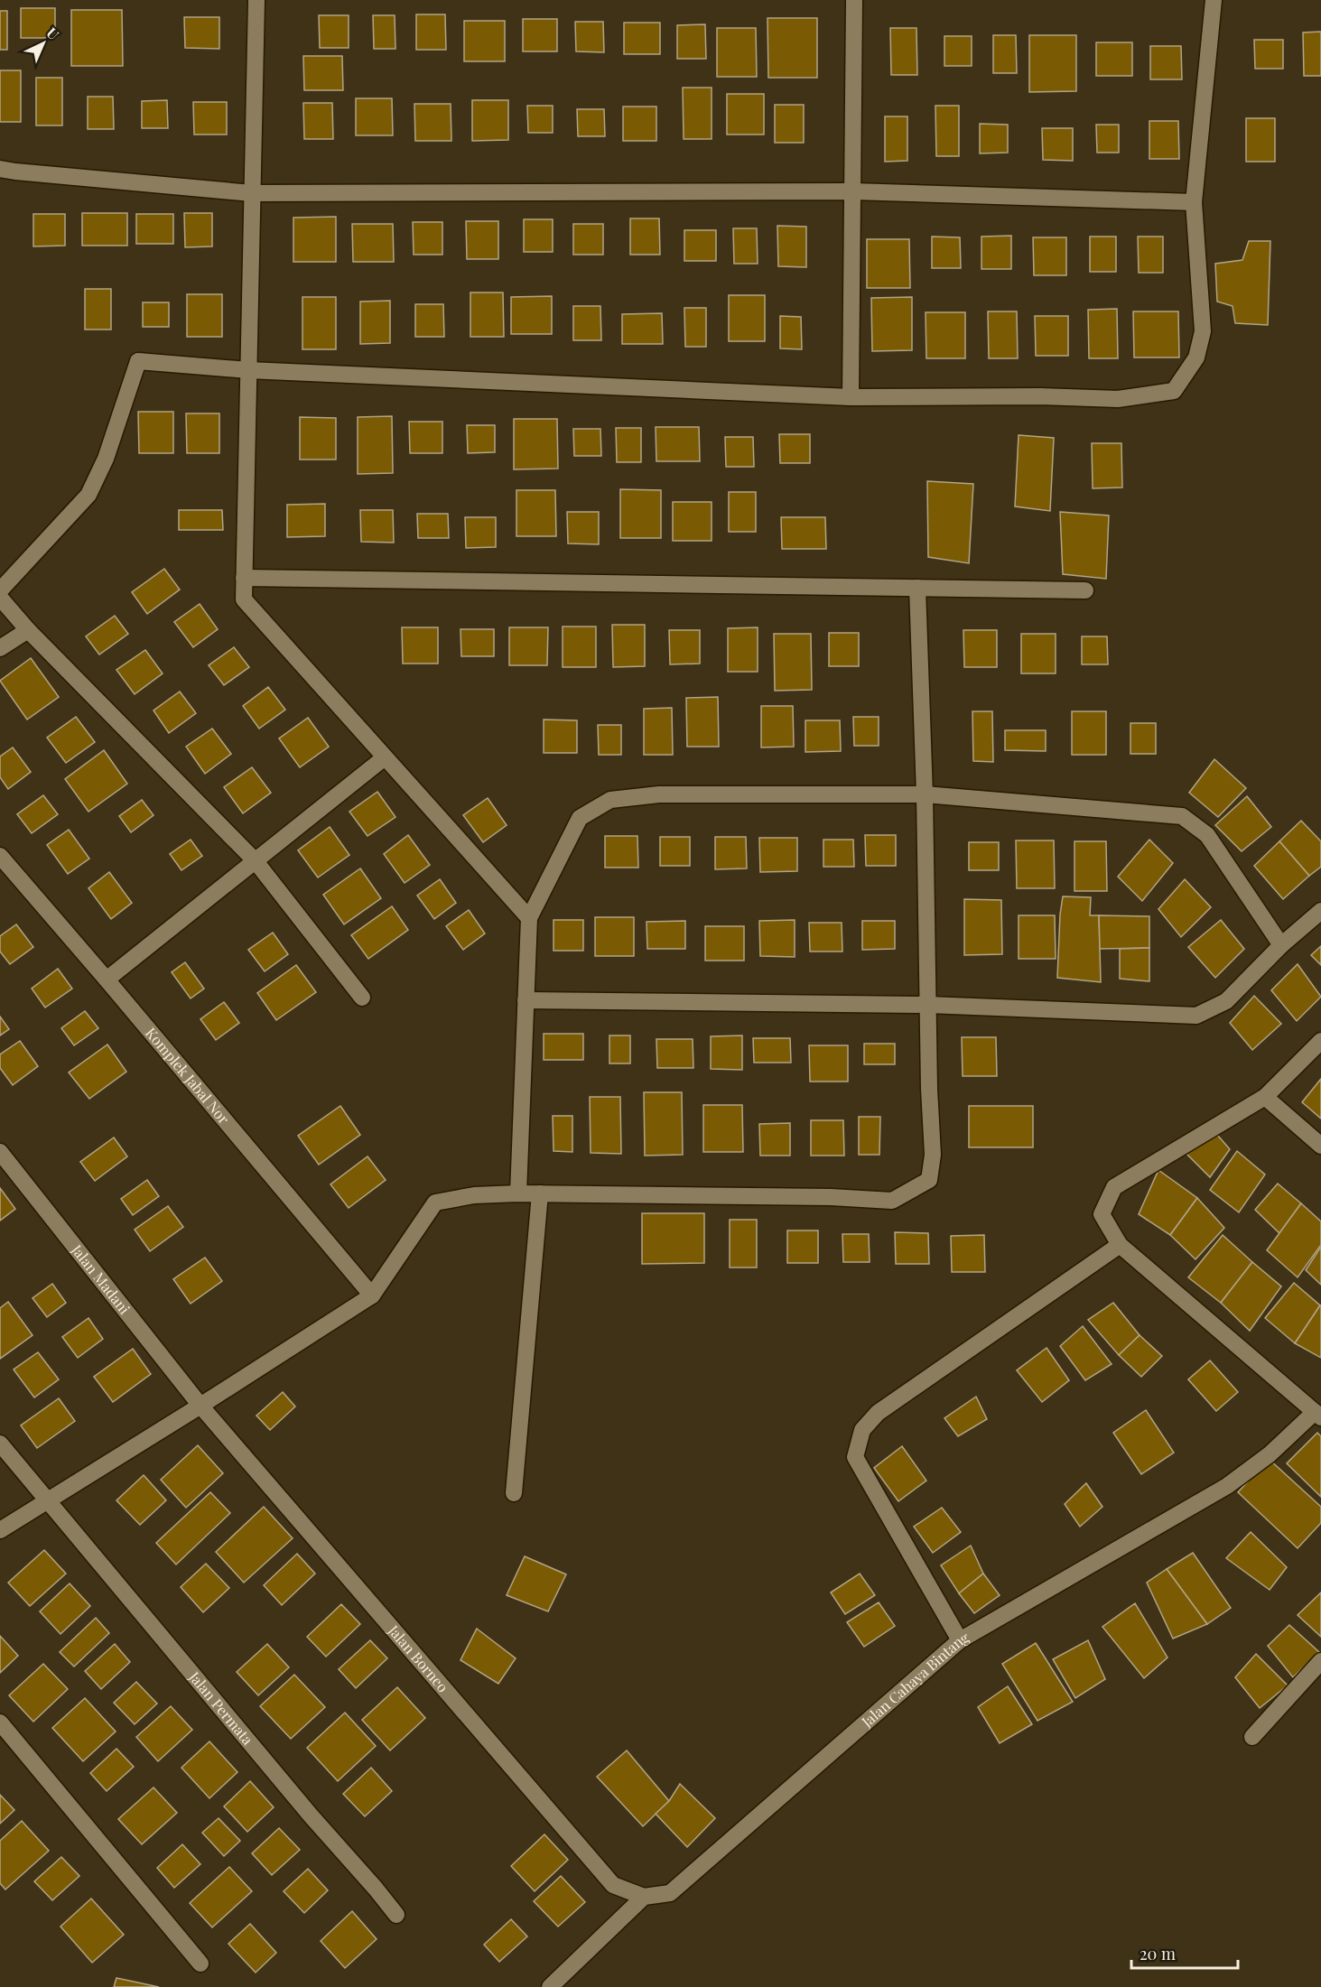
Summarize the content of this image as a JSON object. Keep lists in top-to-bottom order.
{
  "streets": {
    "street": [
      "Komplek Jabal Nor",
      "Jalan Madani",
      "Jalan Borneo",
      "Jalan Cahaya Bintang",
      "Jalan Permata"
    ]
  },
  "crossings": [
    ["Jalan Madani", "Jalan Borneo"],
    ["Jalan Borneo", "Jalan Cahaya Bintang"]
  ],
  "scale_bar": "20 m",
  "north": "top right"
}
